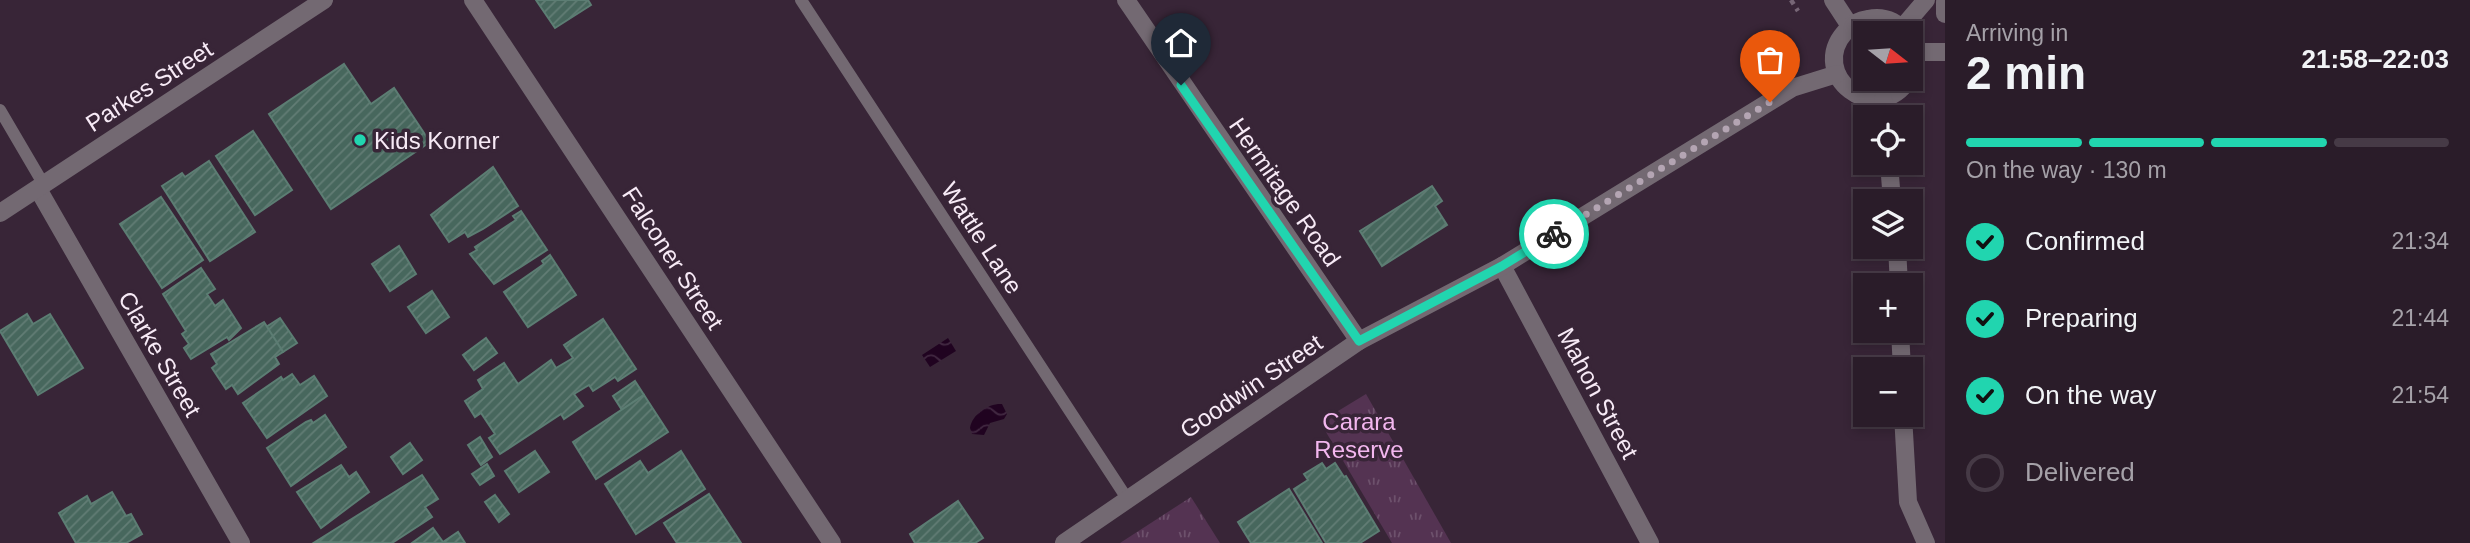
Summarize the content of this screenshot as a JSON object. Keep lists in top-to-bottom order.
{
  "streets": {
    "street": [
      "Parkes Street",
      "Hermitage Road",
      "Falconer Street",
      "Clarke Street",
      "Goodwin Street",
      "Mahon Street"
    ],
    "lane": ["Wattle Lane"]
  },
  "crossings": [
    ["Parkes Street", "Clarke Street"],
    ["Hermitage Road", "Goodwin Street"],
    ["Wattle Lane", "Goodwin Street"],
    ["Goodwin Street", "Mahon Street"]
  ],
  "parks": ["Carara Reserve"],
  "places": ["Kids Korner"],
  "north": "right",
  "page": {
    "heading": ["2 min", "Arriving in", "21:58–22:03"],
    "map_buttons": ["+", "−"],
    "bar": "On the way · 130 m",
    "list": [
      ["Confirmed", "21:34"],
      ["Preparing", "21:44"],
      ["On the way", "21:54"],
      "Delivered"
    ]
  }
}
